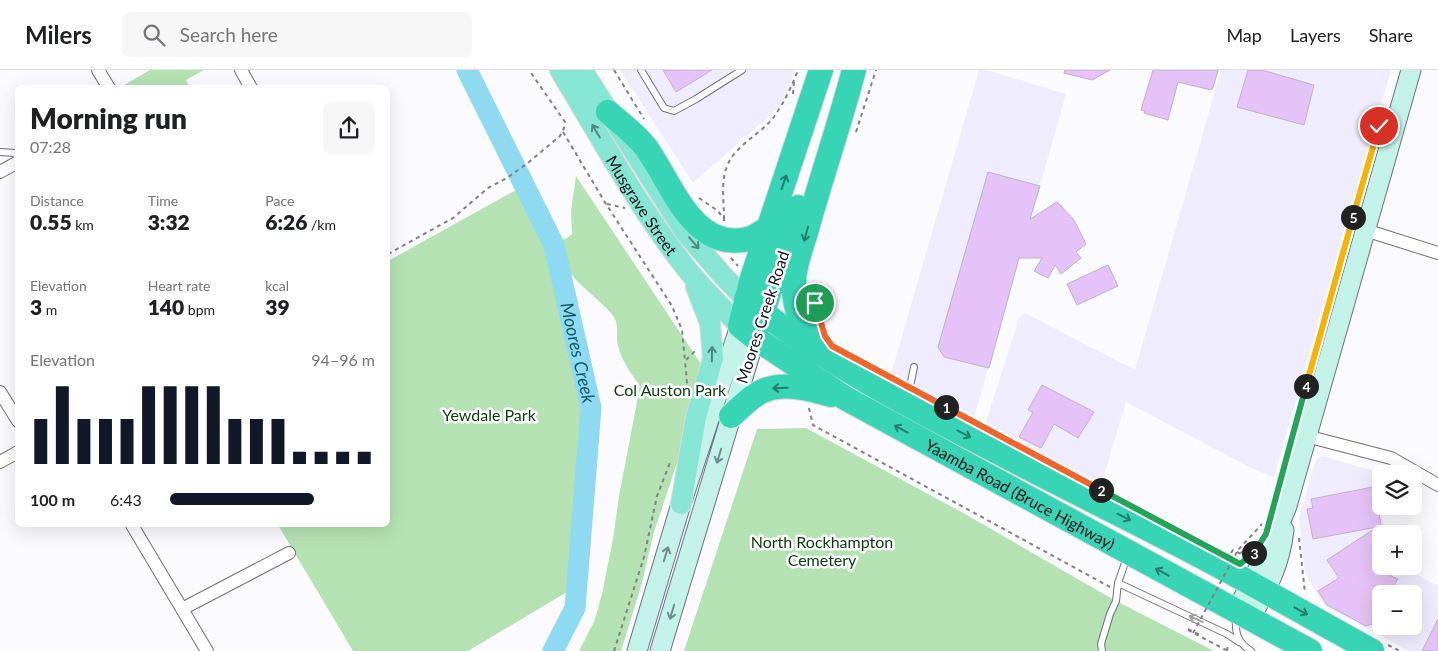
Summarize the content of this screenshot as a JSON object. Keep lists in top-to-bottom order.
{
  "streets": {
    "highway": ["Moores Creek Road", "Yaamba Road (Bruce Highway)"],
    "main road": ["Musgrave Street"]
  },
  "crossings": [
    ["Musgrave Street", "Moores Creek Road"],
    ["Musgrave Street", "Yaamba Road (Bruce Highway)"],
    ["Moores Creek Road", "Yaamba Road (Bruce Highway)"]
  ],
  "water": ["Moores Creek"],
  "parks": ["Col Auston Park", "Yewdale Park", "North Rockhampton Cemetery"],
  "page": {
    "header": "Milers",
    "search": "Search here",
    "nav": ["Map", "Layers", "Share"],
    "heading": ["Morning run", "07:28"],
    "stats": [
      ["Distance", "0.55 km"],
      ["Time", "3:32"],
      ["Pace", "6:26 /km"],
      ["Elevation", "3 m"],
      ["Heart rate", "140 bpm"],
      ["kcal", "39"]
    ],
    "pins": [
      "5",
      "4",
      "1",
      "2",
      "3"
    ],
    "chart": ["Elevation", "94–96 m"],
    "map_buttons": ["+", "−"],
    "list": [
      {
        "name": "100 m",
        "note": "6:43"
      }
    ]
  }
}
